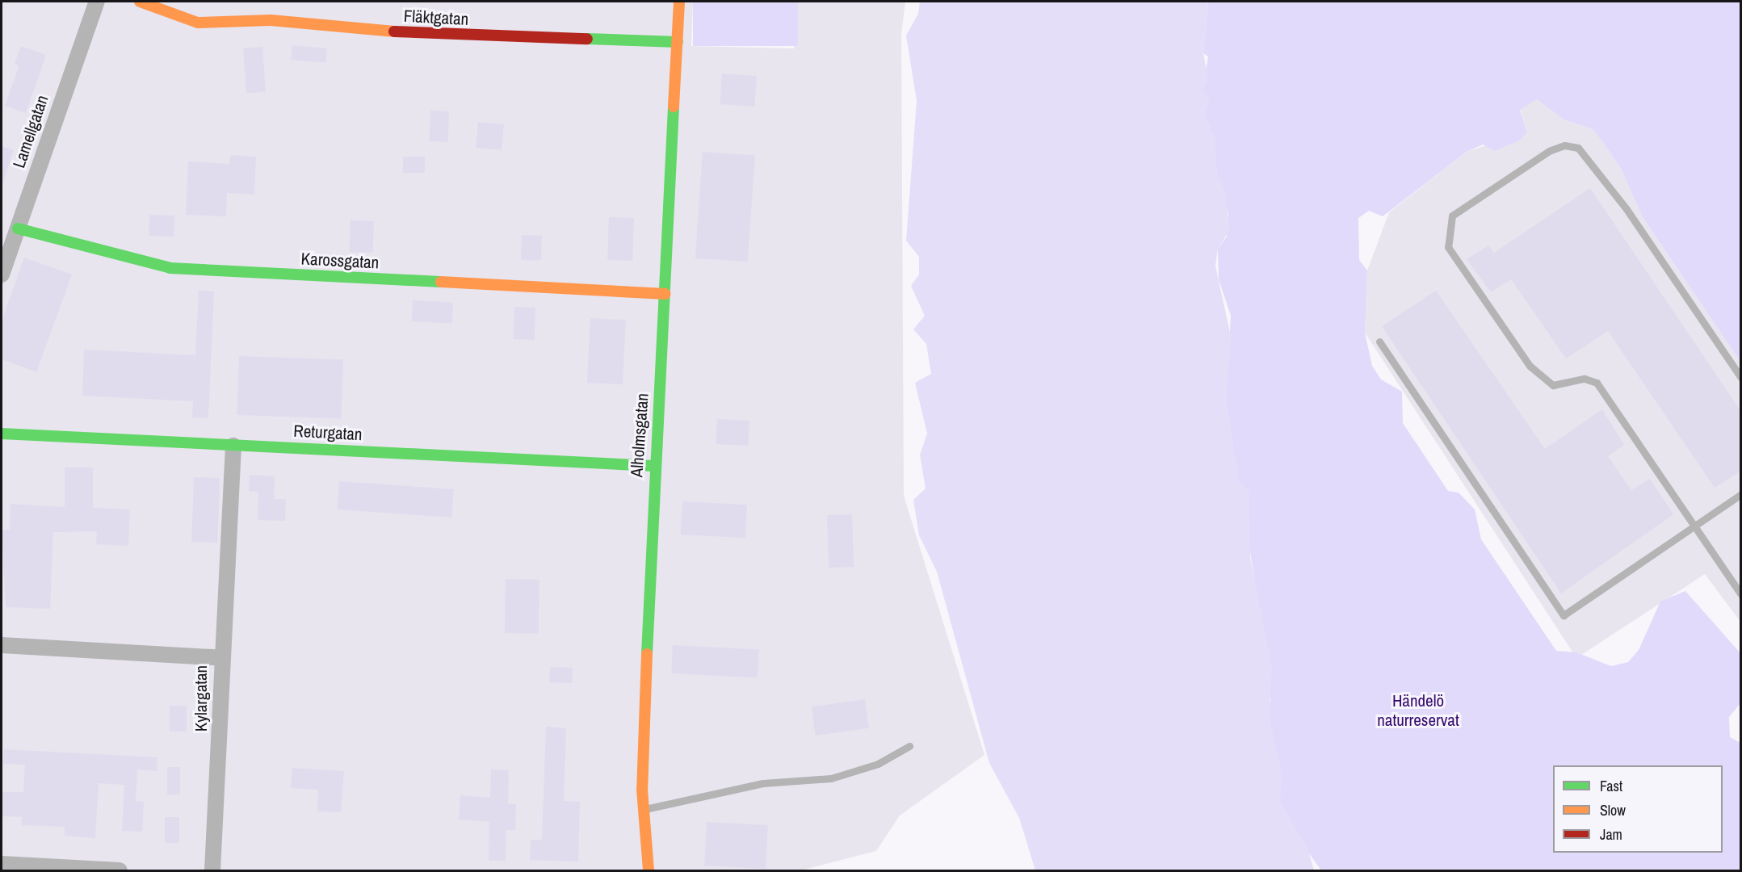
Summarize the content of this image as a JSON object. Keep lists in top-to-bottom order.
{
  "streets": {
    "street": [
      "Fläktgatan",
      "Lamellgatan",
      "Karossgatan",
      "Returgatan",
      "Alholmsgatan",
      "Kylargatan"
    ]
  },
  "crossings": [
    ["Fläktgatan", "Alholmsgatan"],
    ["Lamellgatan", "Karossgatan"],
    ["Karossgatan", "Alholmsgatan"],
    ["Returgatan", "Alholmsgatan"]
  ],
  "parks": ["Händelö naturreservat"],
  "legend": ["Fast", "Slow", "Jam"]
}
